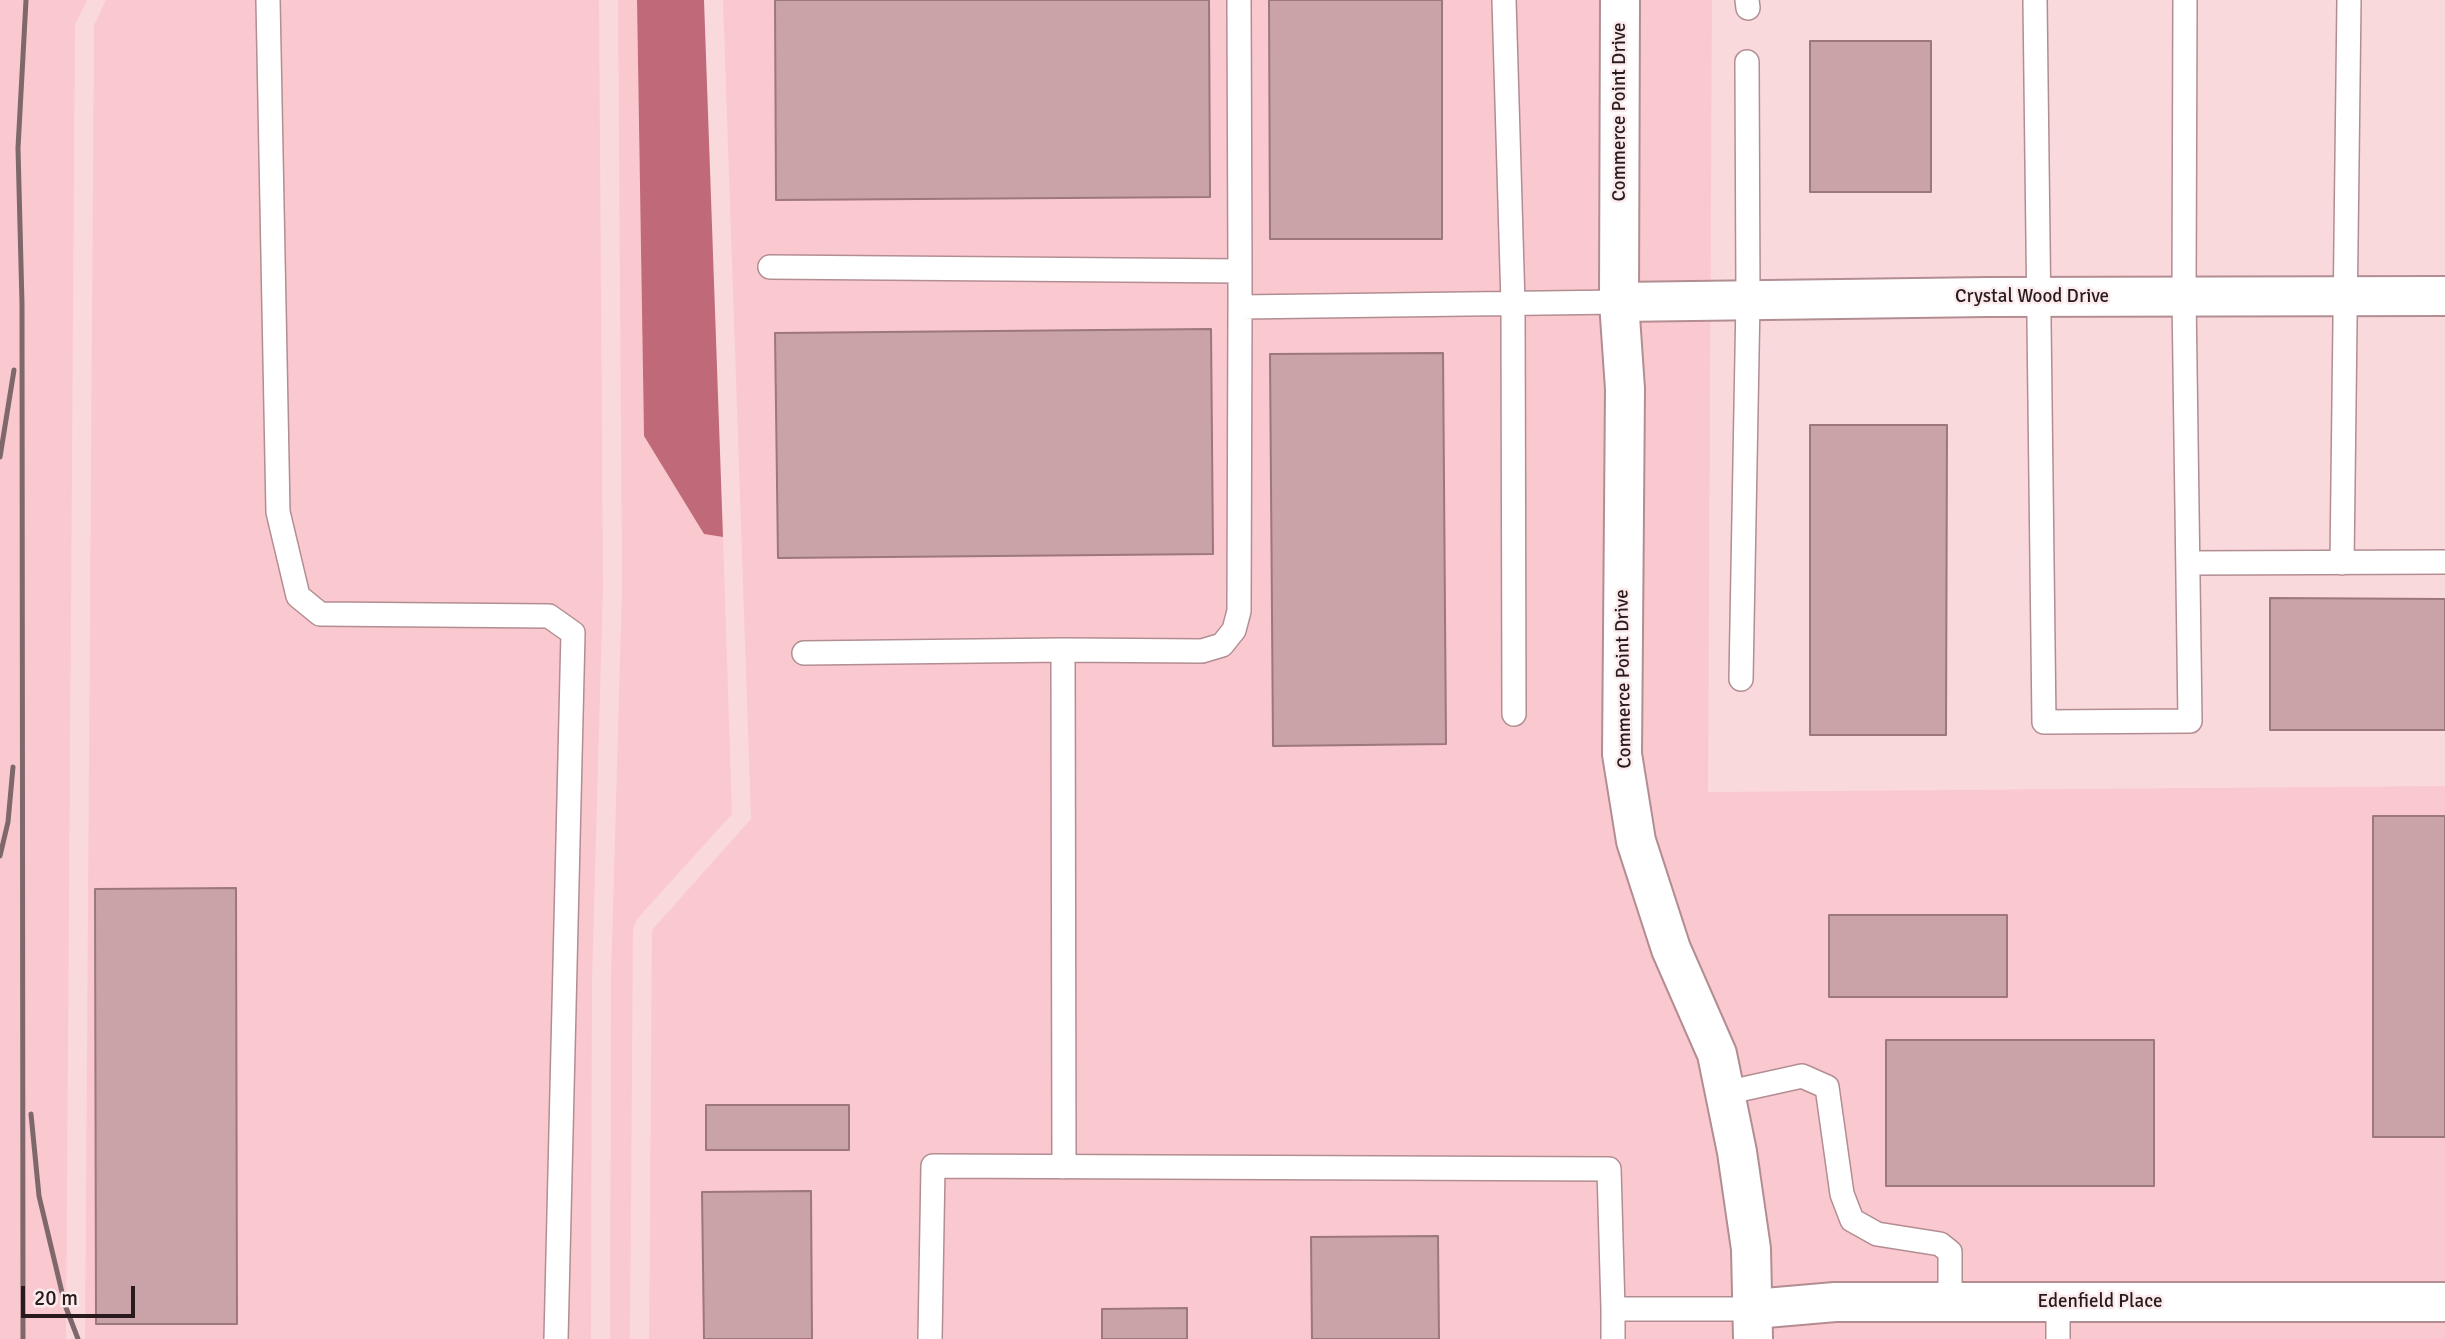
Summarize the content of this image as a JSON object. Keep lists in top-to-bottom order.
{
  "streets": {
    "street": ["Commerce Point Drive", "Crystal Wood Drive", "Edenfield Place"]
  },
  "crossings": [
    ["Commerce Point Drive", "Crystal Wood Drive"],
    ["Commerce Point Drive", "Edenfield Place"]
  ],
  "scale_bar": "20 m"
}
